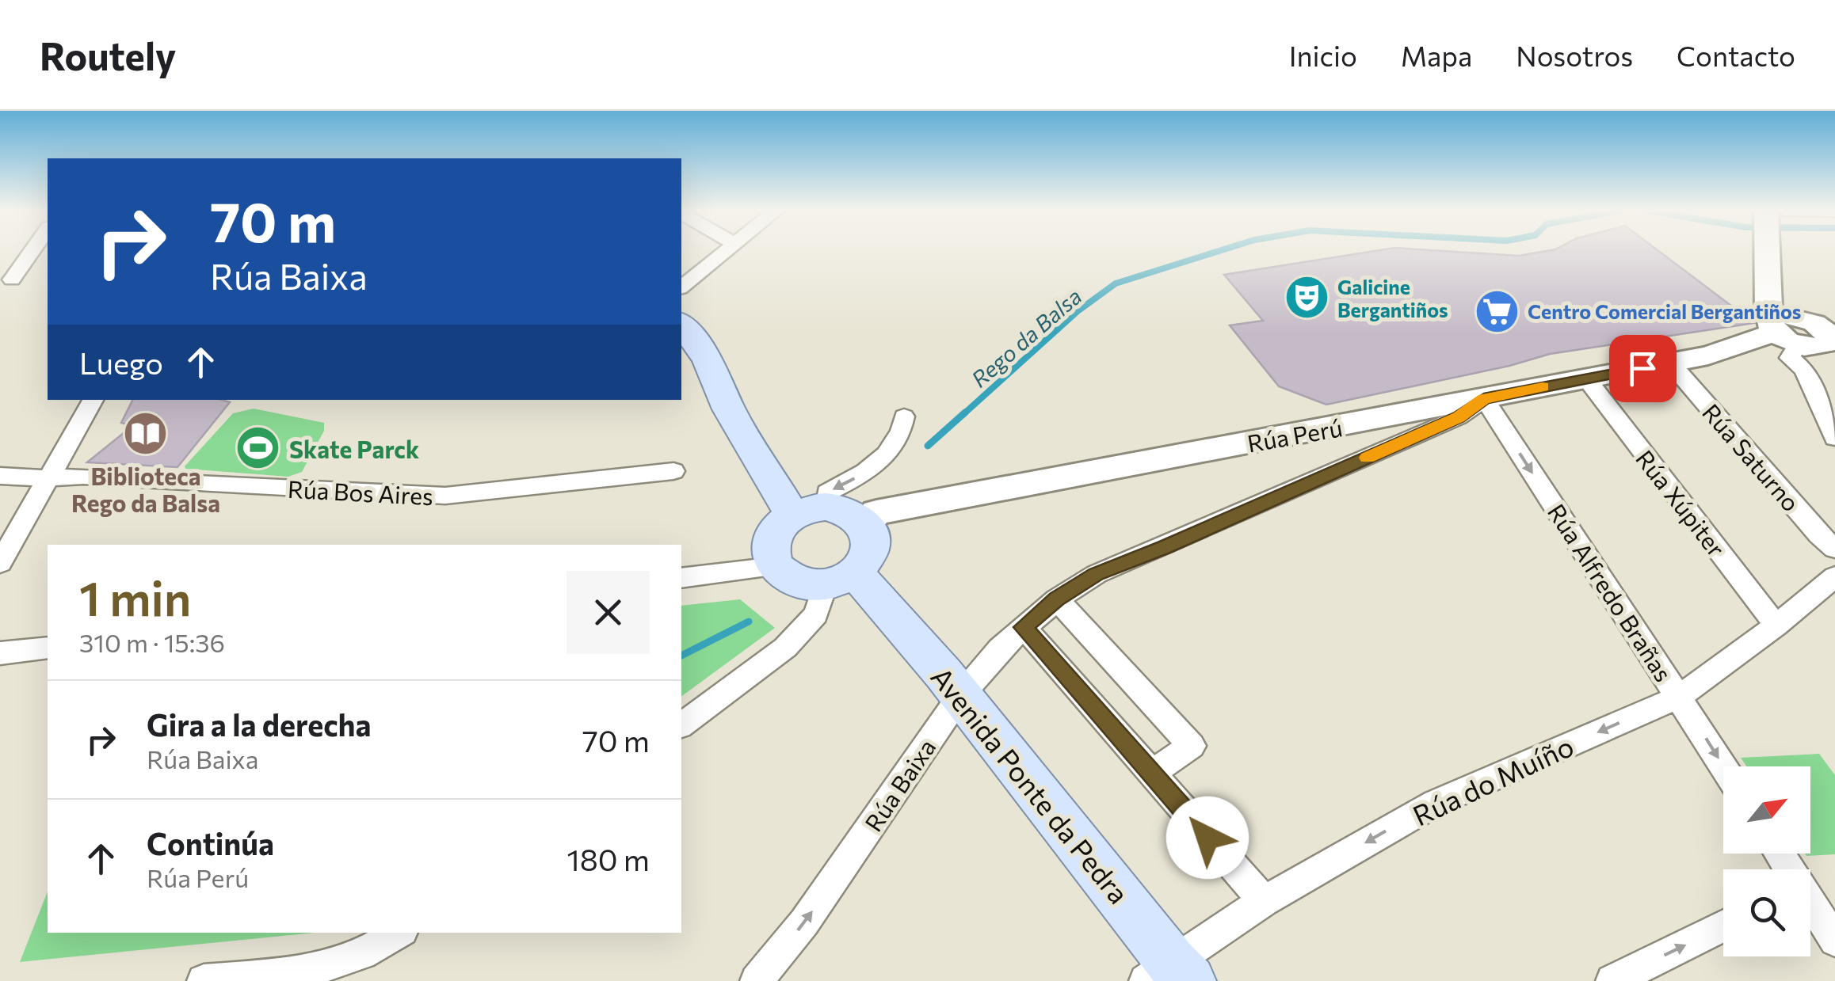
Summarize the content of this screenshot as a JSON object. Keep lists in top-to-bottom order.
{
  "streets": {
    "main road": ["Avenida Ponte da Pedra"],
    "street": [
      "Rúa Perú",
      "Rúa Saturno",
      "Rúa Bos Aires",
      "Rúa Xúpiter",
      "Rúa Alfredo Brañas",
      "Rúa do Muíño",
      "Rúa Baixa"
    ]
  },
  "crossings": [
    ["Rúa Perú", "Rúa Saturno"],
    ["Rúa Perú", "Rúa Xúpiter"],
    ["Rúa Perú", "Rúa Alfredo Brañas"],
    ["Rúa Perú", "Rúa Baixa"],
    ["Rúa Perú", "Avenida Ponte da Pedra"],
    ["Rúa Xúpiter", "Rúa do Muíño"],
    ["Rúa Alfredo Brañas", "Rúa do Muíño"],
    ["Rúa Alfredo Brañas", "Rúa Baixa"],
    ["Rúa do Muíño", "Avenida Ponte da Pedra"],
    ["Rúa Baixa", "Avenida Ponte da Pedra"]
  ],
  "one_way": ["Rúa Alfredo Brañas", "Rúa do Muíño"],
  "water": ["Rego da Balsa"],
  "places": {
    "theatre": ["Galicine Bergantiños"],
    "supermarket": ["Centro Comercial Bergantiños"],
    "library": ["Biblioteca Rego da Balsa"],
    "sports": ["Skate Parck"]
  },
  "north": "top right",
  "page": {
    "header": "Routely",
    "nav": [
      "Inicio",
      "Mapa",
      "Nosotros",
      "Contacto"
    ],
    "turn": ["70 m", "Rúa Baixa"],
    "then": "Luego",
    "heading": ["1 min", "310 m · 15:36"],
    "list": [
      {
        "name": "Gira a la derecha",
        "note": "Rúa Baixa",
        "value": "70 m"
      },
      {
        "name": "Continúa",
        "note": "Rúa Perú",
        "value": "180 m"
      }
    ]
  }
}
